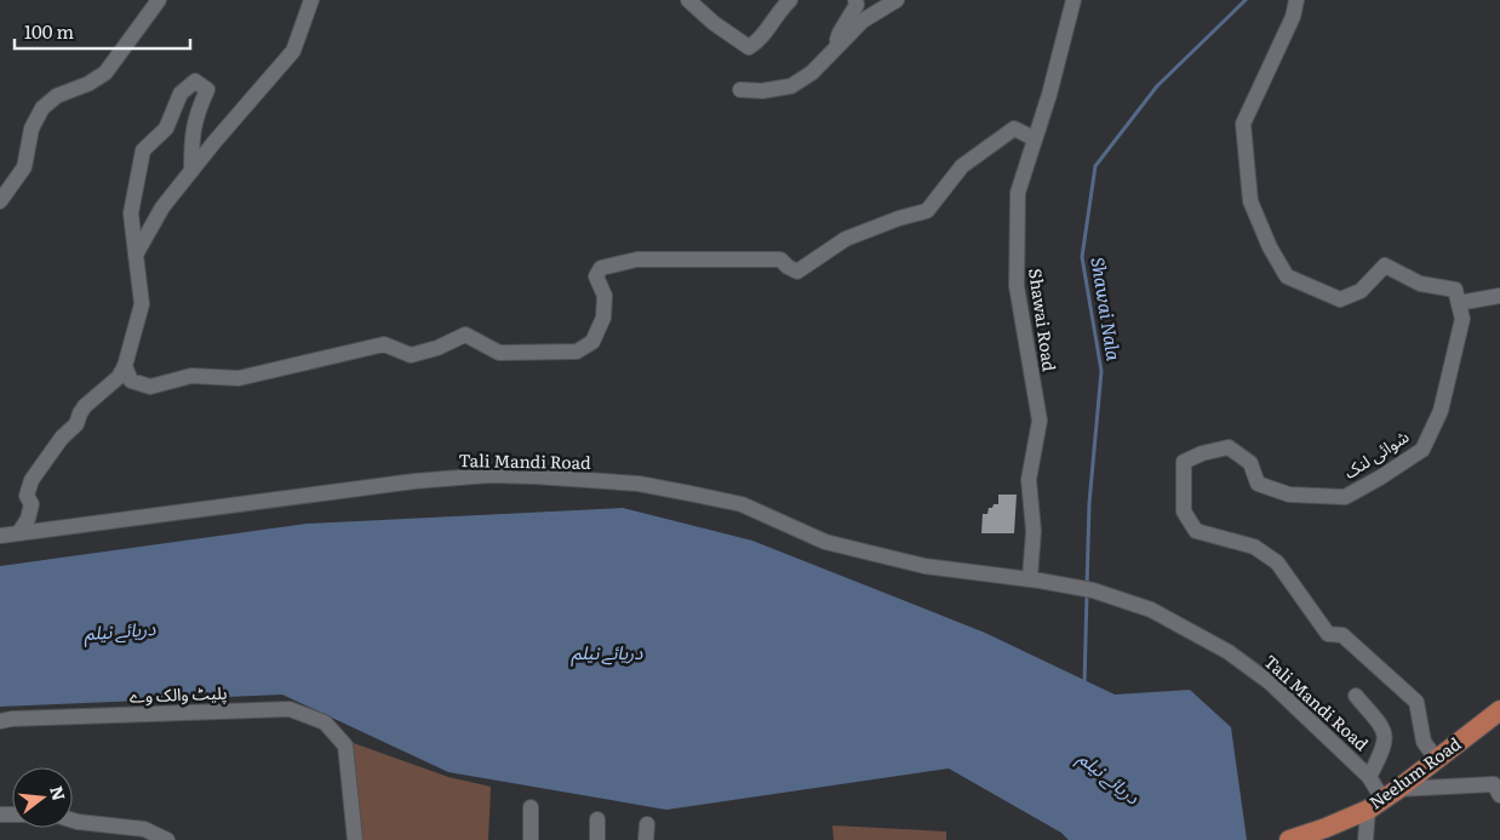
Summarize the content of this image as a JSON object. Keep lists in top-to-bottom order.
{
  "streets": {
    "main road": ["Neelum Road"],
    "street": [
      "Shawai Road",
      "شوائی لنک",
      "Tali Mandi Road",
      "پلیٹ والک وے"
    ]
  },
  "crossings": [
    ["Shawai Road", "Tali Mandi Road"],
    ["شوائی لنک", "Neelum Road"],
    ["Tali Mandi Road", "Neelum Road"]
  ],
  "water": ["Shawai Nala", "دریائے نیلم"],
  "scale_bar": "100 m",
  "north": "right"
}
